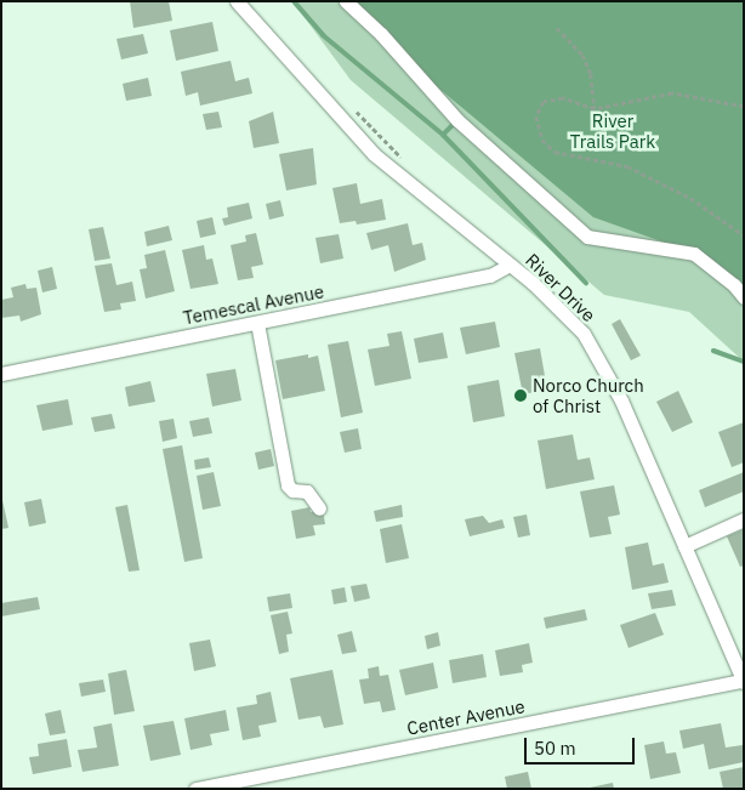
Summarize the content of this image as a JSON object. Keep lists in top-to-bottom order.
{
  "streets": {
    "street": ["River Drive", "Temescal Avenue", "Center Avenue"]
  },
  "crossings": [
    ["River Drive", "Temescal Avenue"],
    ["River Drive", "Center Avenue"]
  ],
  "parks": ["River Trails Park"],
  "places": ["Norco Church of Christ"],
  "scale_bar": "50 m"
}
